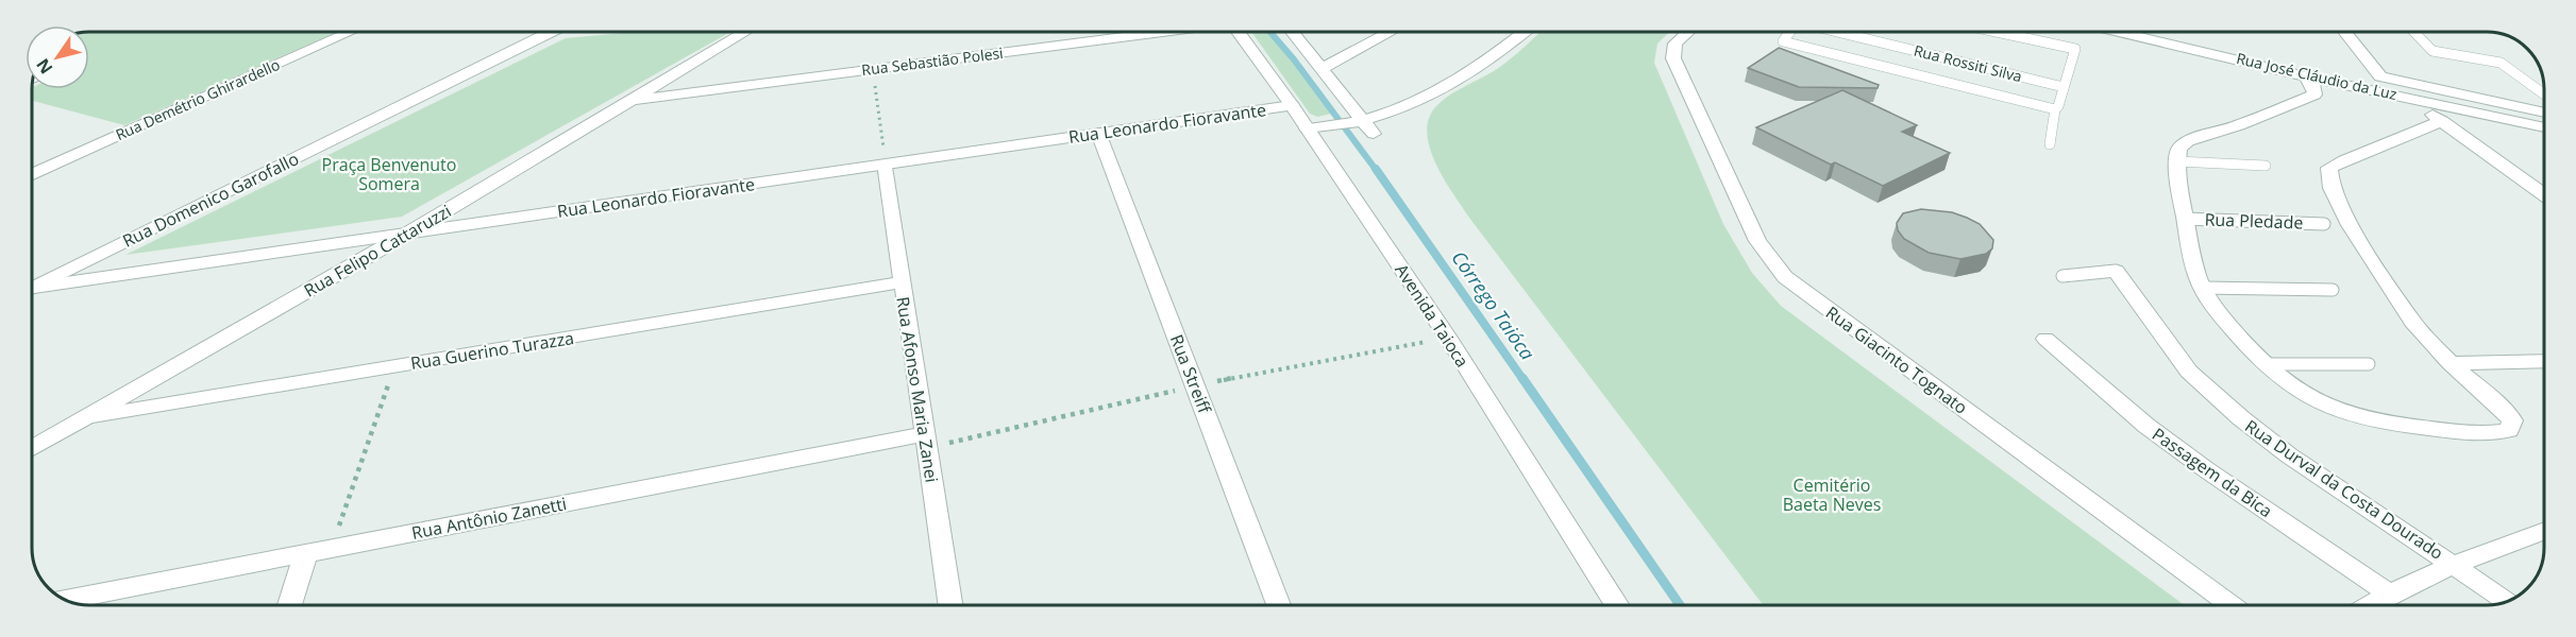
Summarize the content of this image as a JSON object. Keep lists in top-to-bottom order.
{
  "streets": {
    "street": [
      "Rua Sebastião Polesi",
      "Rua José Cláudio da Luz",
      "Rua Demétrio Ghirardello",
      "Rua Leonardo Fioravante",
      "Rua Domenico Garofallo",
      "Rua Felipo Cattaruzzi",
      "Avenida Taioca",
      "Rua Guerino Turazza",
      "Rua Giacinto Tognato",
      "Rua Streiff",
      "Rua Afonso Maria Zanei",
      "Passagem da Bica",
      "Rua Durval da Costa Dourado",
      "Rua Antônio Zanetti"
    ],
    "lane": ["Rua Rossiti Silva", "Rua Pledade"]
  },
  "crossings": [
    ["Rua Sebastião Polesi", "Rua Felipo Cattaruzzi"],
    ["Rua Leonardo Fioravante", "Rua Felipo Cattaruzzi"],
    ["Rua Leonardo Fioravante", "Avenida Taioca"],
    ["Rua Leonardo Fioravante", "Rua Streiff"],
    ["Rua Leonardo Fioravante", "Rua Afonso Maria Zanei"],
    ["Rua Felipo Cattaruzzi", "Rua Guerino Turazza"],
    ["Rua Guerino Turazza", "Rua Afonso Maria Zanei"],
    ["Rua Afonso Maria Zanei", "Rua Antônio Zanetti"]
  ],
  "water": ["Córrego Taióca"],
  "parks": ["Praça Benvenuto Somera", "Cemitério Baeta Neves"],
  "north": "bottom left"
}
